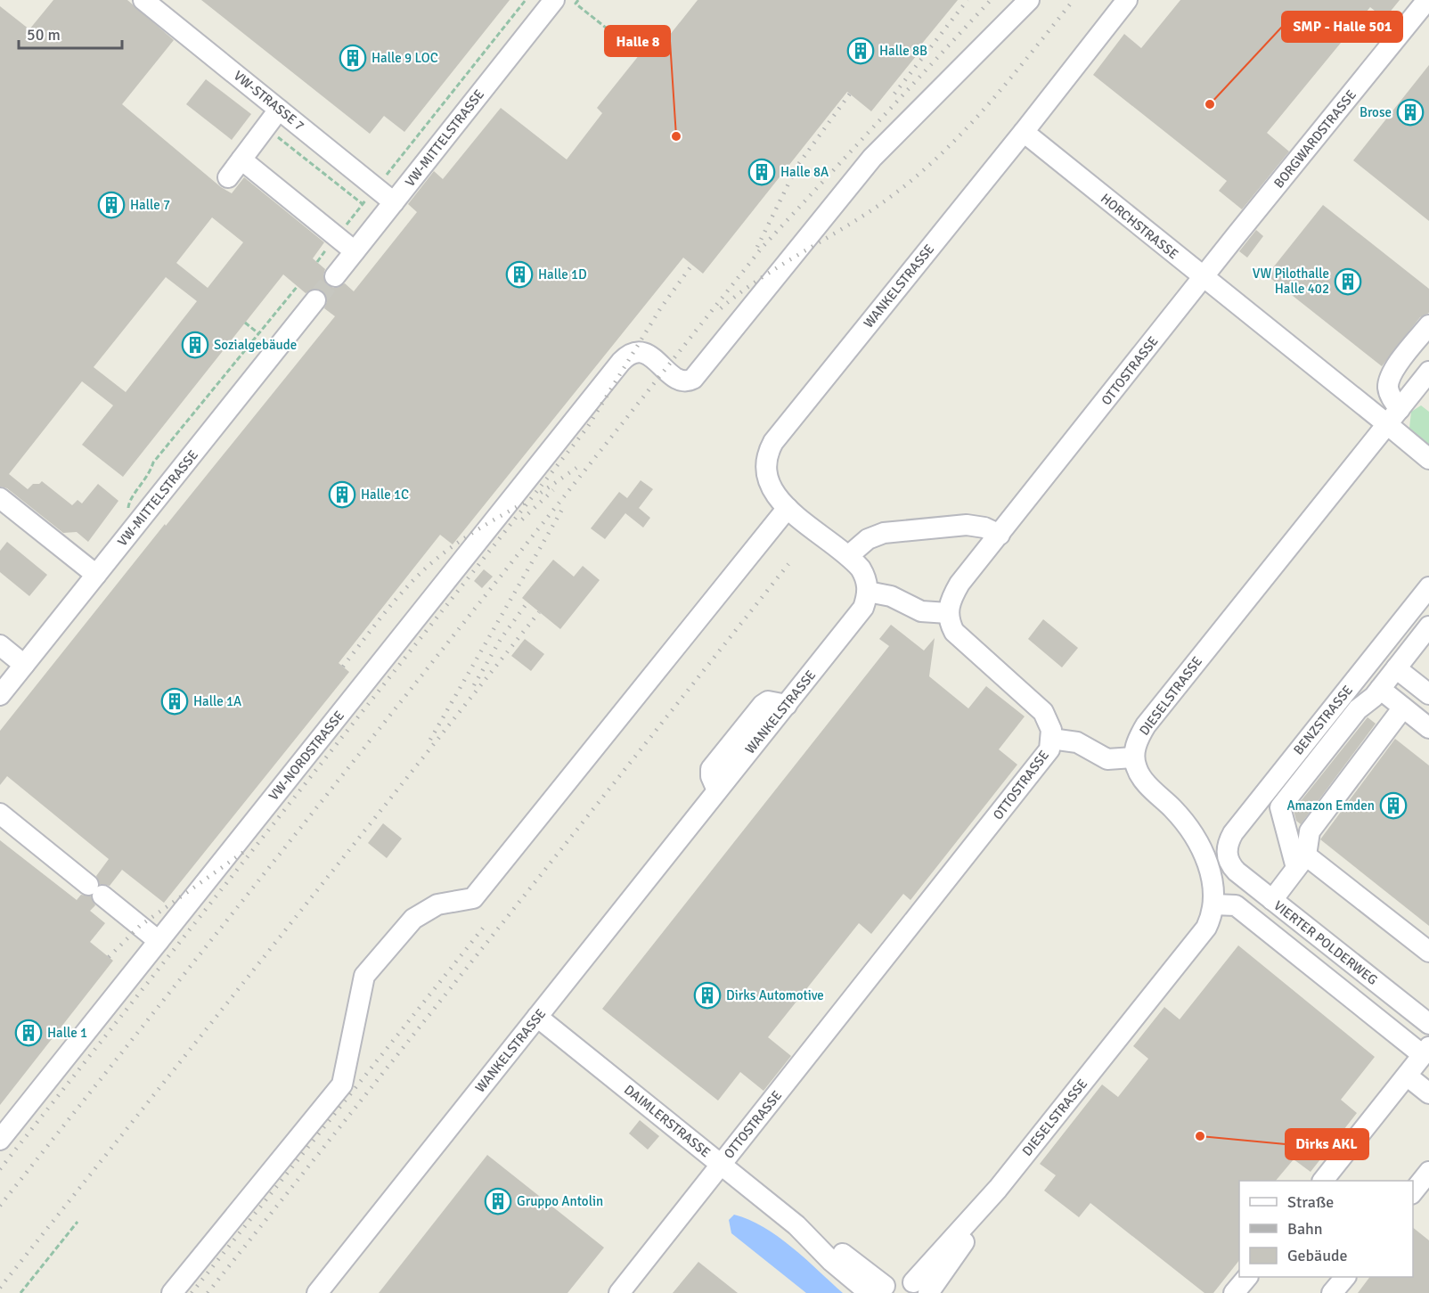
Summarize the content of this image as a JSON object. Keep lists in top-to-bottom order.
{
  "streets": {
    "street": [
      "VW-STRASSE 7",
      "VW-MITTELSTRASSE",
      "BORGWARDSTRASSE",
      "HORCHSTRASSE",
      "WANKELSTRASSE",
      "OTTOSTRASSE",
      "DIESELSTRASSE",
      "BENZSTRASSE",
      "VW-NORDSTRASSE",
      "VIERTER POLDERWEG",
      "DAIMLERSTRASSE"
    ]
  },
  "crossings": [
    ["VW-STRASSE 7", "VW-MITTELSTRASSE"],
    ["BORGWARDSTRASSE", "HORCHSTRASSE"],
    ["BORGWARDSTRASSE", "OTTOSTRASSE"],
    ["HORCHSTRASSE", "WANKELSTRASSE"],
    ["HORCHSTRASSE", "OTTOSTRASSE"],
    ["HORCHSTRASSE", "DIESELSTRASSE"],
    ["WANKELSTRASSE", "DAIMLERSTRASSE"],
    ["OTTOSTRASSE", "DAIMLERSTRASSE"],
    ["DIESELSTRASSE", "DAIMLERSTRASSE"],
    ["BENZSTRASSE", "VIERTER POLDERWEG"]
  ],
  "places": {
    "building": [
      "Halle 8B",
      "Halle 9 LOC",
      "Brose",
      "Halle 8A",
      "Halle 7",
      "Halle 1D",
      "VW Pilothalle Halle 402",
      "Sozialgebäude",
      "Halle 1C",
      "Halle 1A",
      "Amazon Emden",
      "Dirks Automotive",
      "Halle 1",
      "Gruppo Antolin"
    ],
    "other": ["SMP - Halle 501", "Halle 8", "Dirks AKL"]
  },
  "legend": ["Straße", "Bahn", "Gebäude"],
  "scale_bar": "50 m"
}
